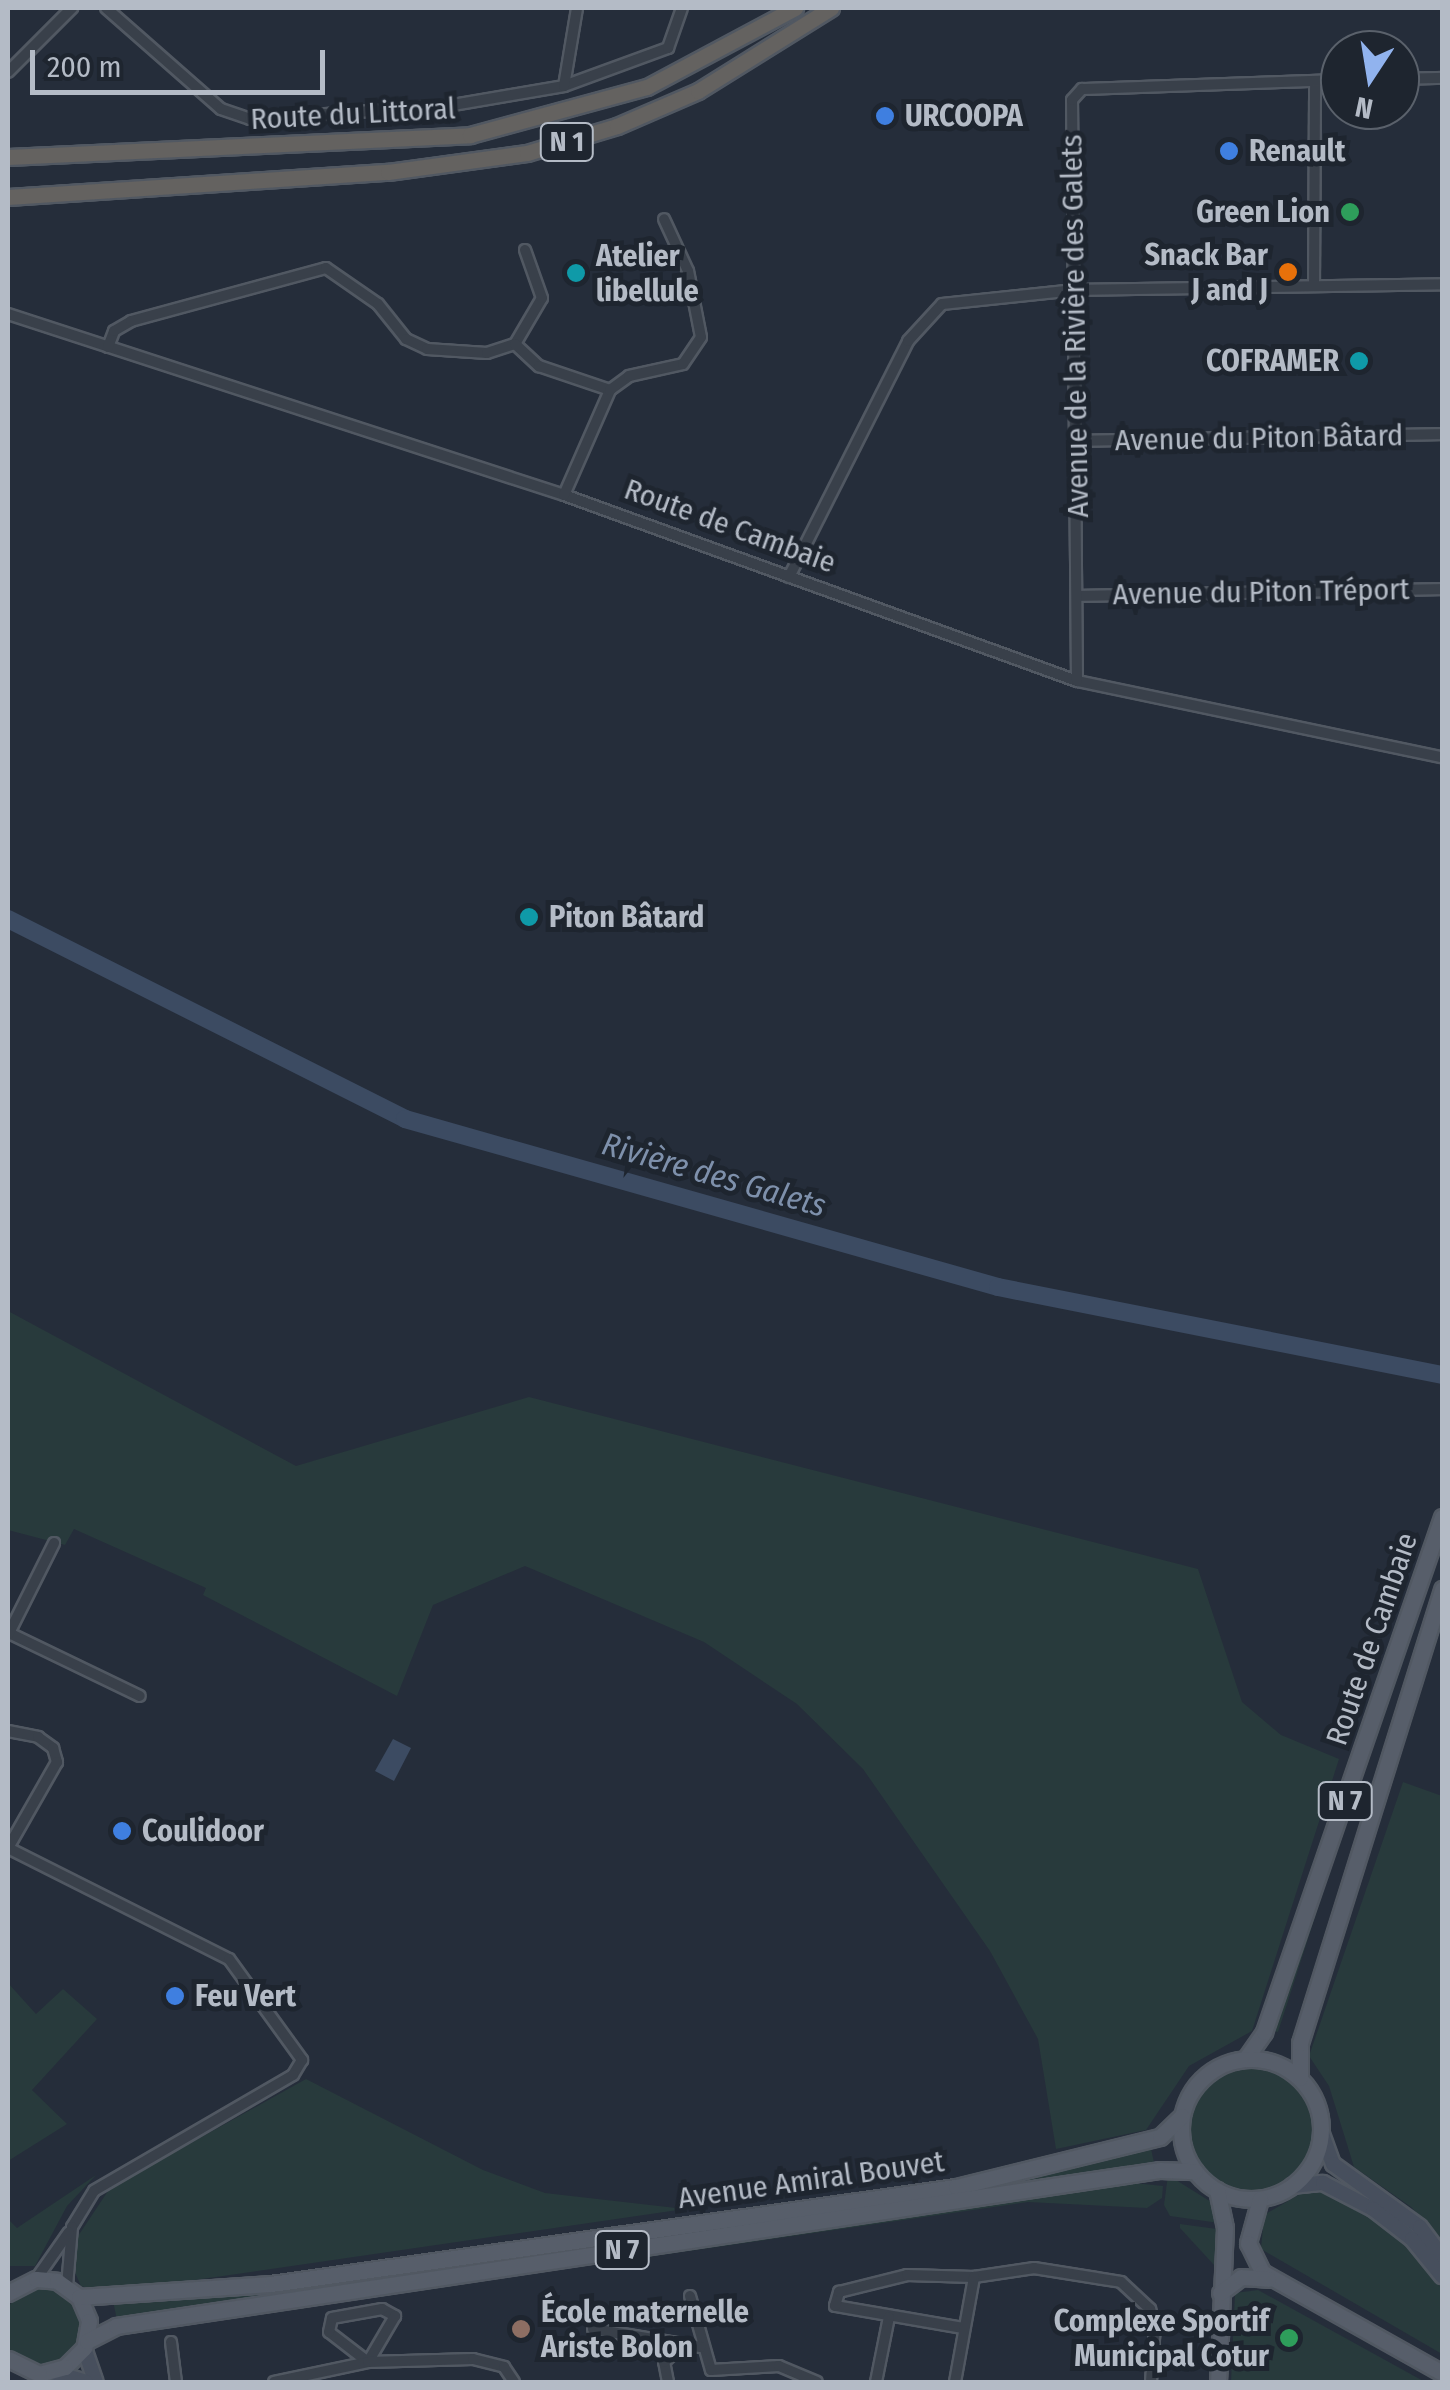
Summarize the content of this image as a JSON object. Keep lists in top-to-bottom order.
{
  "streets": {
    "highway": ["Route du Littoral", "N 1"],
    "main road": ["Route de Cambaie", "N 7", "Avenue Amiral Bouvet"],
    "street": ["Avenue de la Rivière des Galets", "Avenue du Piton Bâtard", "Avenue du Piton Tréport"]
  },
  "crossings": [
    ["Avenue de la Rivière des Galets", "Avenue du Piton Bâtard"],
    ["Avenue de la Rivière des Galets", "Route de Cambaie"],
    ["Avenue de la Rivière des Galets", "Avenue du Piton Tréport"],
    ["Route de Cambaie", "Avenue Amiral Bouvet"]
  ],
  "water": ["Rivière des Galets"],
  "places": [
    "URCOOPA",
    "Renault",
    "Green Lion",
    "Snack Bar J and J",
    "Atelier libellule",
    "COFRAMER",
    "Piton Bâtard",
    "Coulidoor",
    "Feu Vert",
    "École maternelle Ariste Bolon",
    "Complexe Sportif Municipal Cotur"
  ],
  "scale_bar": "200 m",
  "north": "bottom"
}
